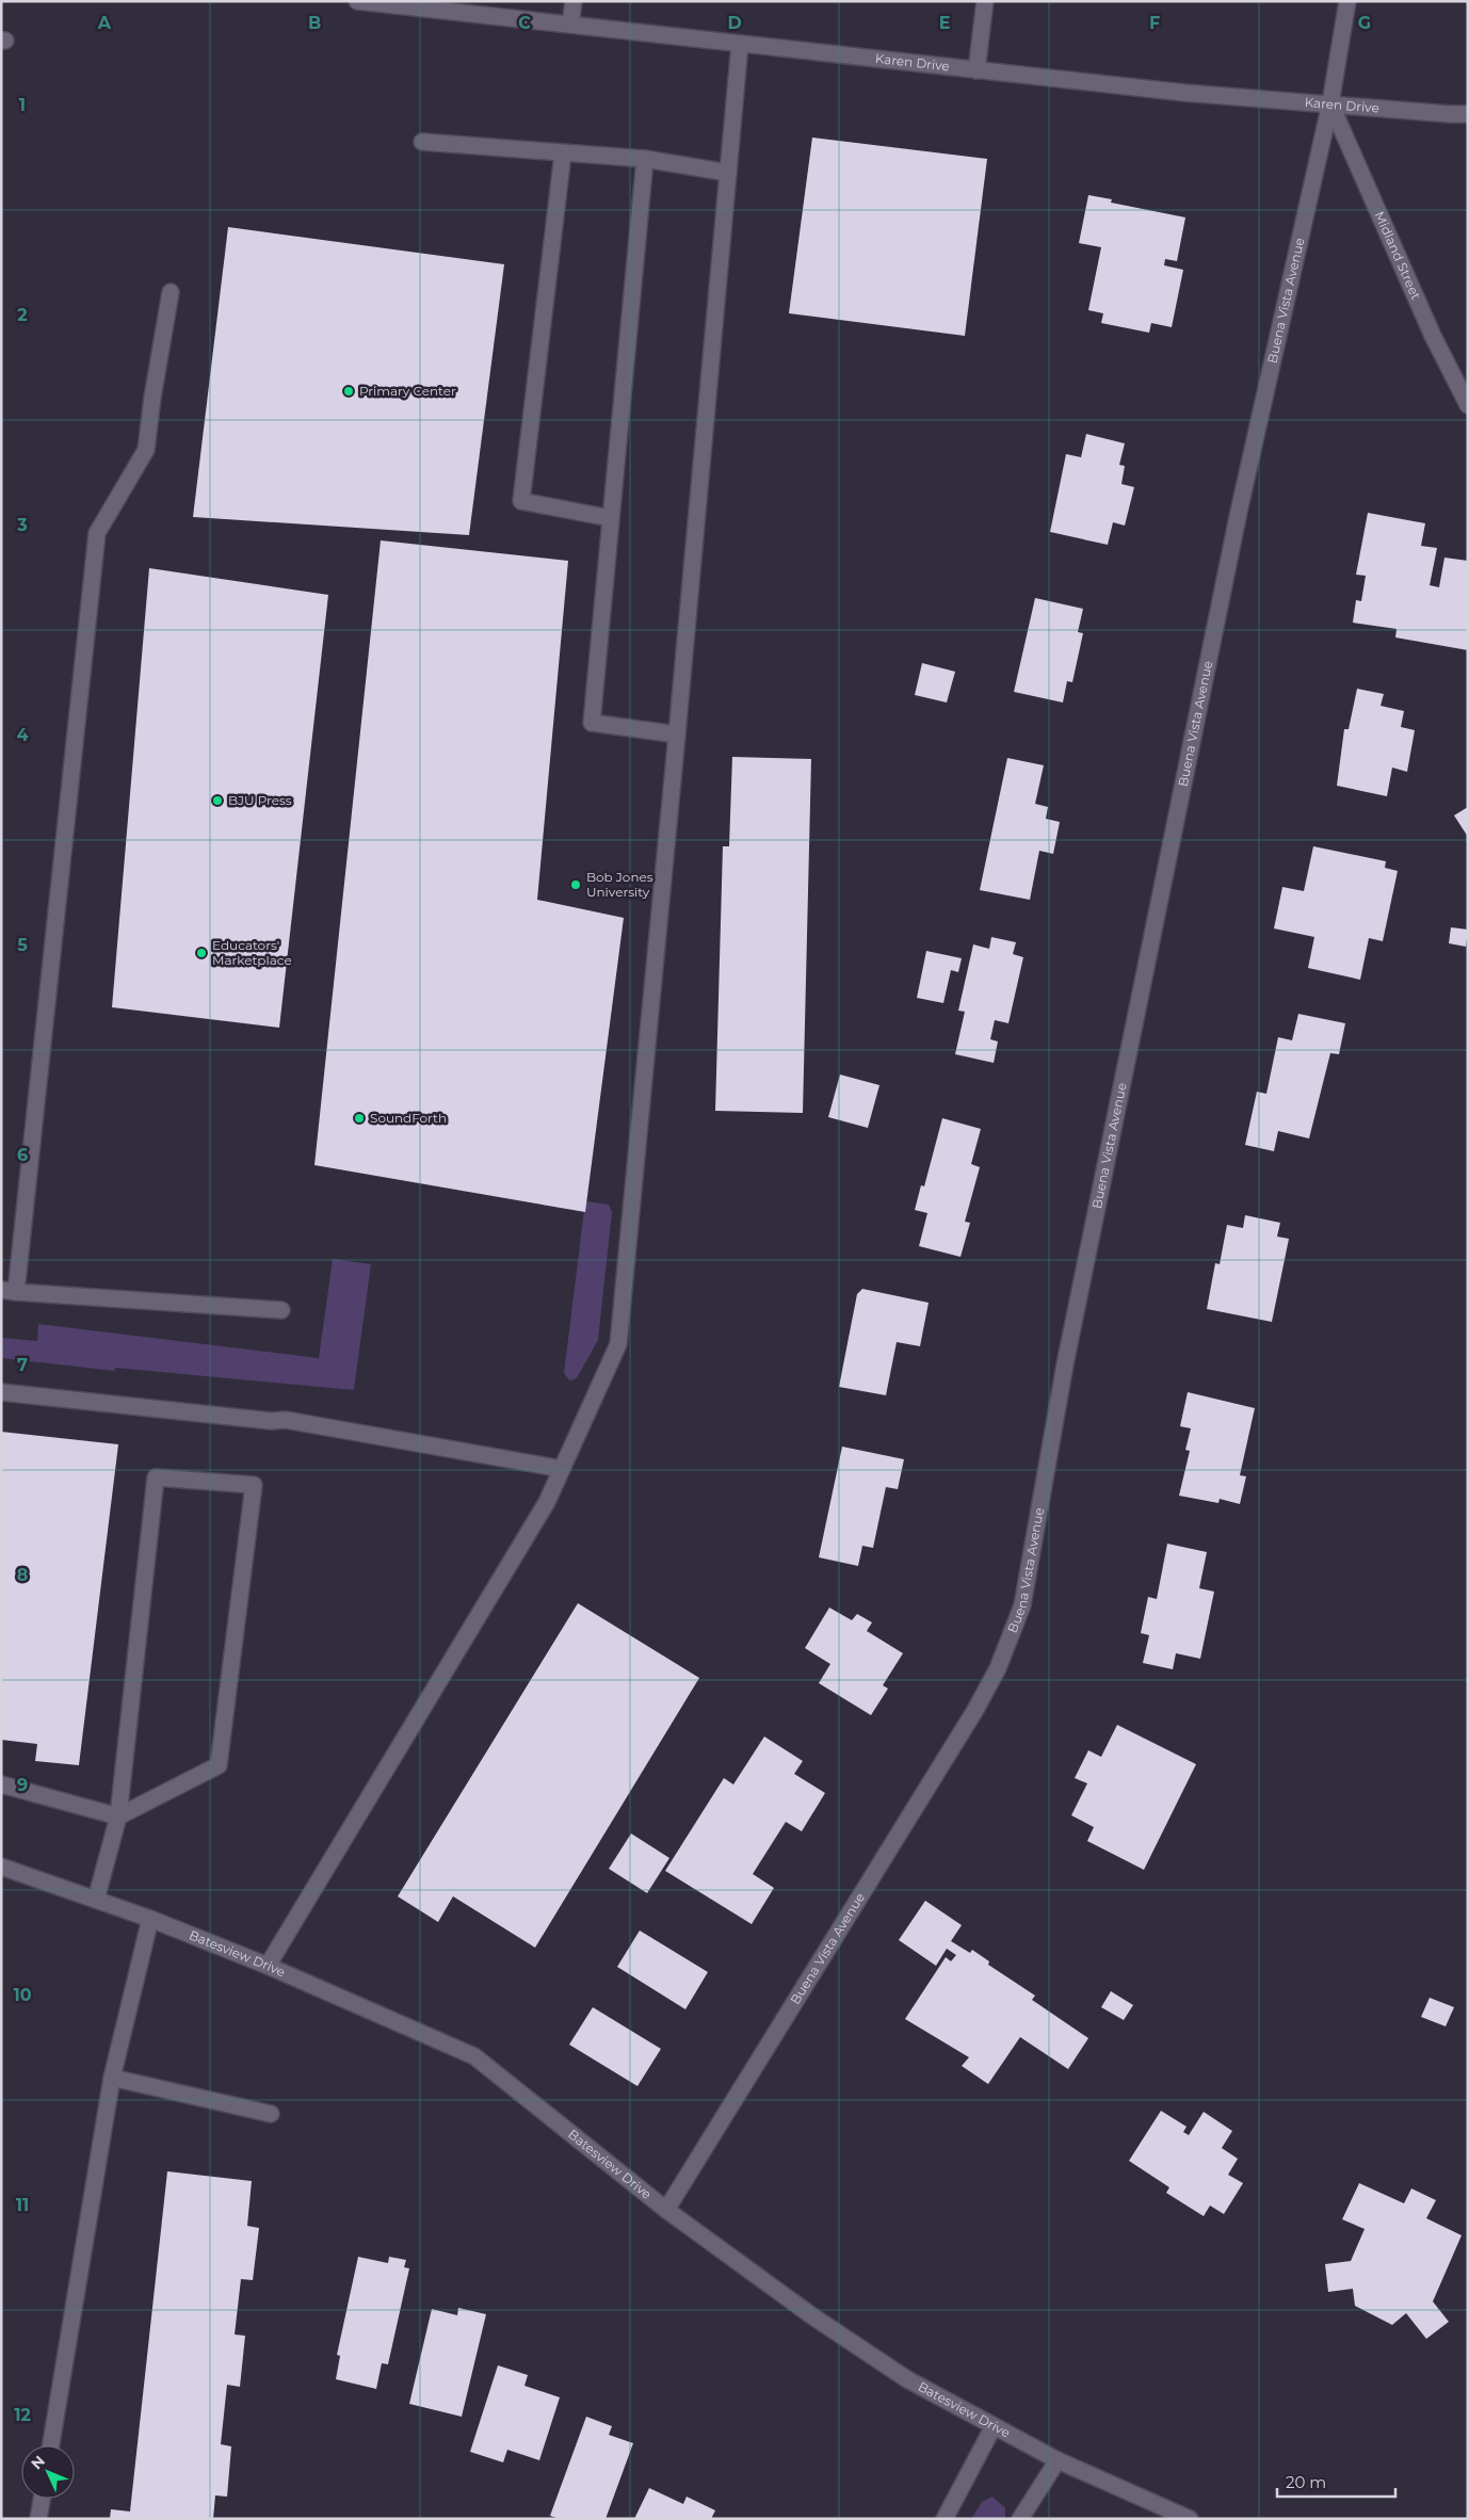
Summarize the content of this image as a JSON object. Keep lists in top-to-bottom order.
{
  "streets": {
    "street": [
      "Karen Drive",
      "Midland Street",
      "Buena Vista Avenue",
      "Batesview Drive"
    ]
  },
  "crossings": [
    ["Karen Drive", "Midland Street"],
    ["Karen Drive", "Buena Vista Avenue"],
    ["Midland Street", "Buena Vista Avenue"],
    ["Buena Vista Avenue", "Batesview Drive"]
  ],
  "places": [
    "Primary Center",
    "BJU Press",
    "Bob Jones University",
    "Educators' Marketplace",
    "SoundForth"
  ],
  "scale_bar": "20 m",
  "north": "top left",
  "grid": {
    "columns": [
      "A",
      "B",
      "C",
      "D",
      "E",
      "F",
      "G"
    ],
    "rows": [
      "1",
      "2",
      "3",
      "4",
      "5",
      "6",
      "7",
      "8",
      "9",
      "10",
      "11",
      "12"
    ]
  }
}
